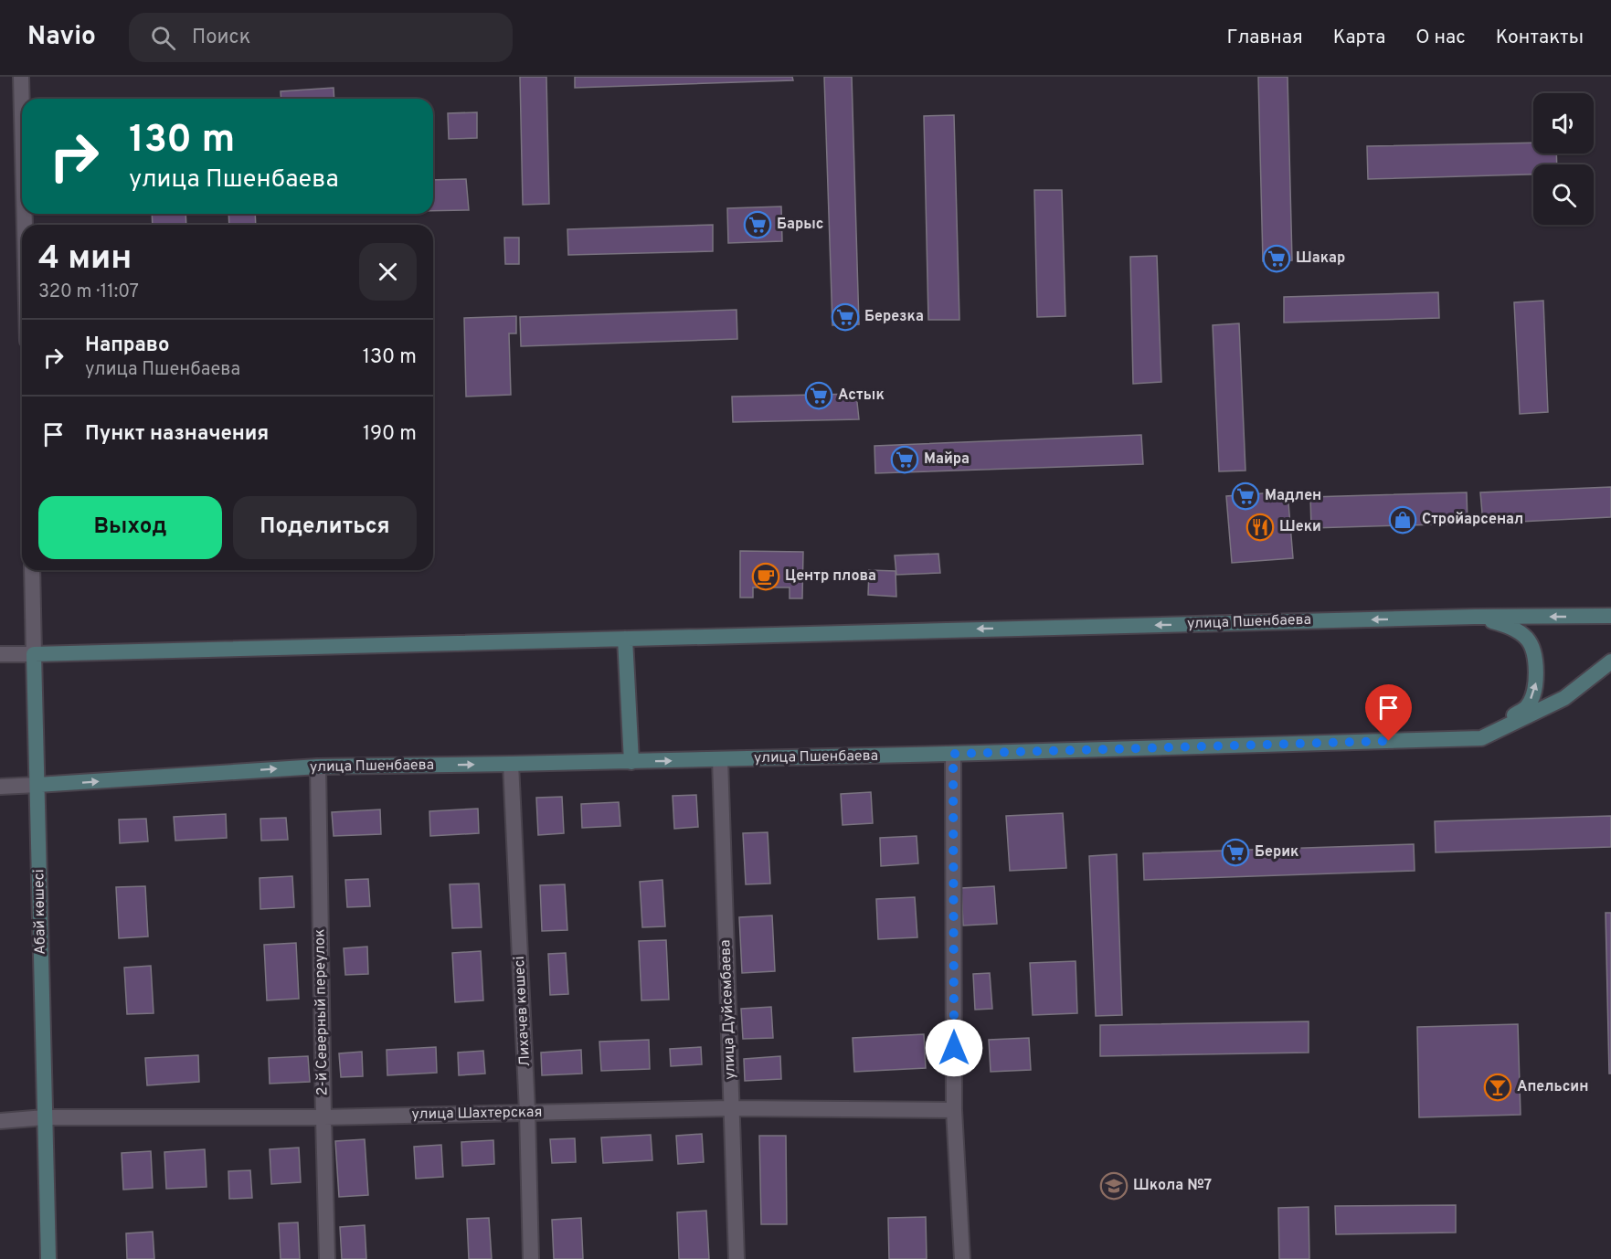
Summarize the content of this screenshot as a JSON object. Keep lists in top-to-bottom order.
{
  "streets": {
    "main road": ["улица Пшенбаева", "Абай көшесі"],
    "street": [
      "улица Дуйсембаева",
      "Лихачев көшесі",
      "2-й Северный переулок",
      "улица Шахтерская"
    ]
  },
  "crossings": [
    ["улица Пшенбаева", "Абай көшесі"],
    ["улица Пшенбаева", "улица Дуйсембаева"],
    ["улица Пшенбаева", "Лихачев көшесі"],
    ["улица Пшенбаева", "2-й Северный переулок"],
    ["Абай көшесі", "улица Шахтерская"],
    ["улица Дуйсембаева", "улица Шахтерская"],
    ["Лихачев көшесі", "улица Шахтерская"],
    ["2-й Северный переулок", "улица Шахтерская"]
  ],
  "places": {
    "supermarket": [
      "Барыс",
      "Шакар",
      "Березка",
      "Астык",
      "Майра",
      "Мадлен",
      "Берик"
    ],
    "shop": ["Стройарсенал"],
    "restaurant": ["Шеки"],
    "cafe": ["Центр плова"],
    "bar": ["Апельсин"],
    "school or university": ["Школа №7"]
  },
  "page": {
    "header": "Navio",
    "search": "Поиск",
    "nav": [
      "Главная",
      "Карта",
      "О нас",
      "Контакты"
    ],
    "turn": ["130 m", "улица Пшенбаева"],
    "heading": ["4 мин", "320 m · 11:07"],
    "list": [
      {
        "name": "Направо",
        "note": "улица Пшенбаева",
        "value": "130 m"
      },
      {
        "name": "Пункт назначения",
        "value": "190 m"
      }
    ],
    "buttons": ["Выход", "Поделиться"]
  }
}
